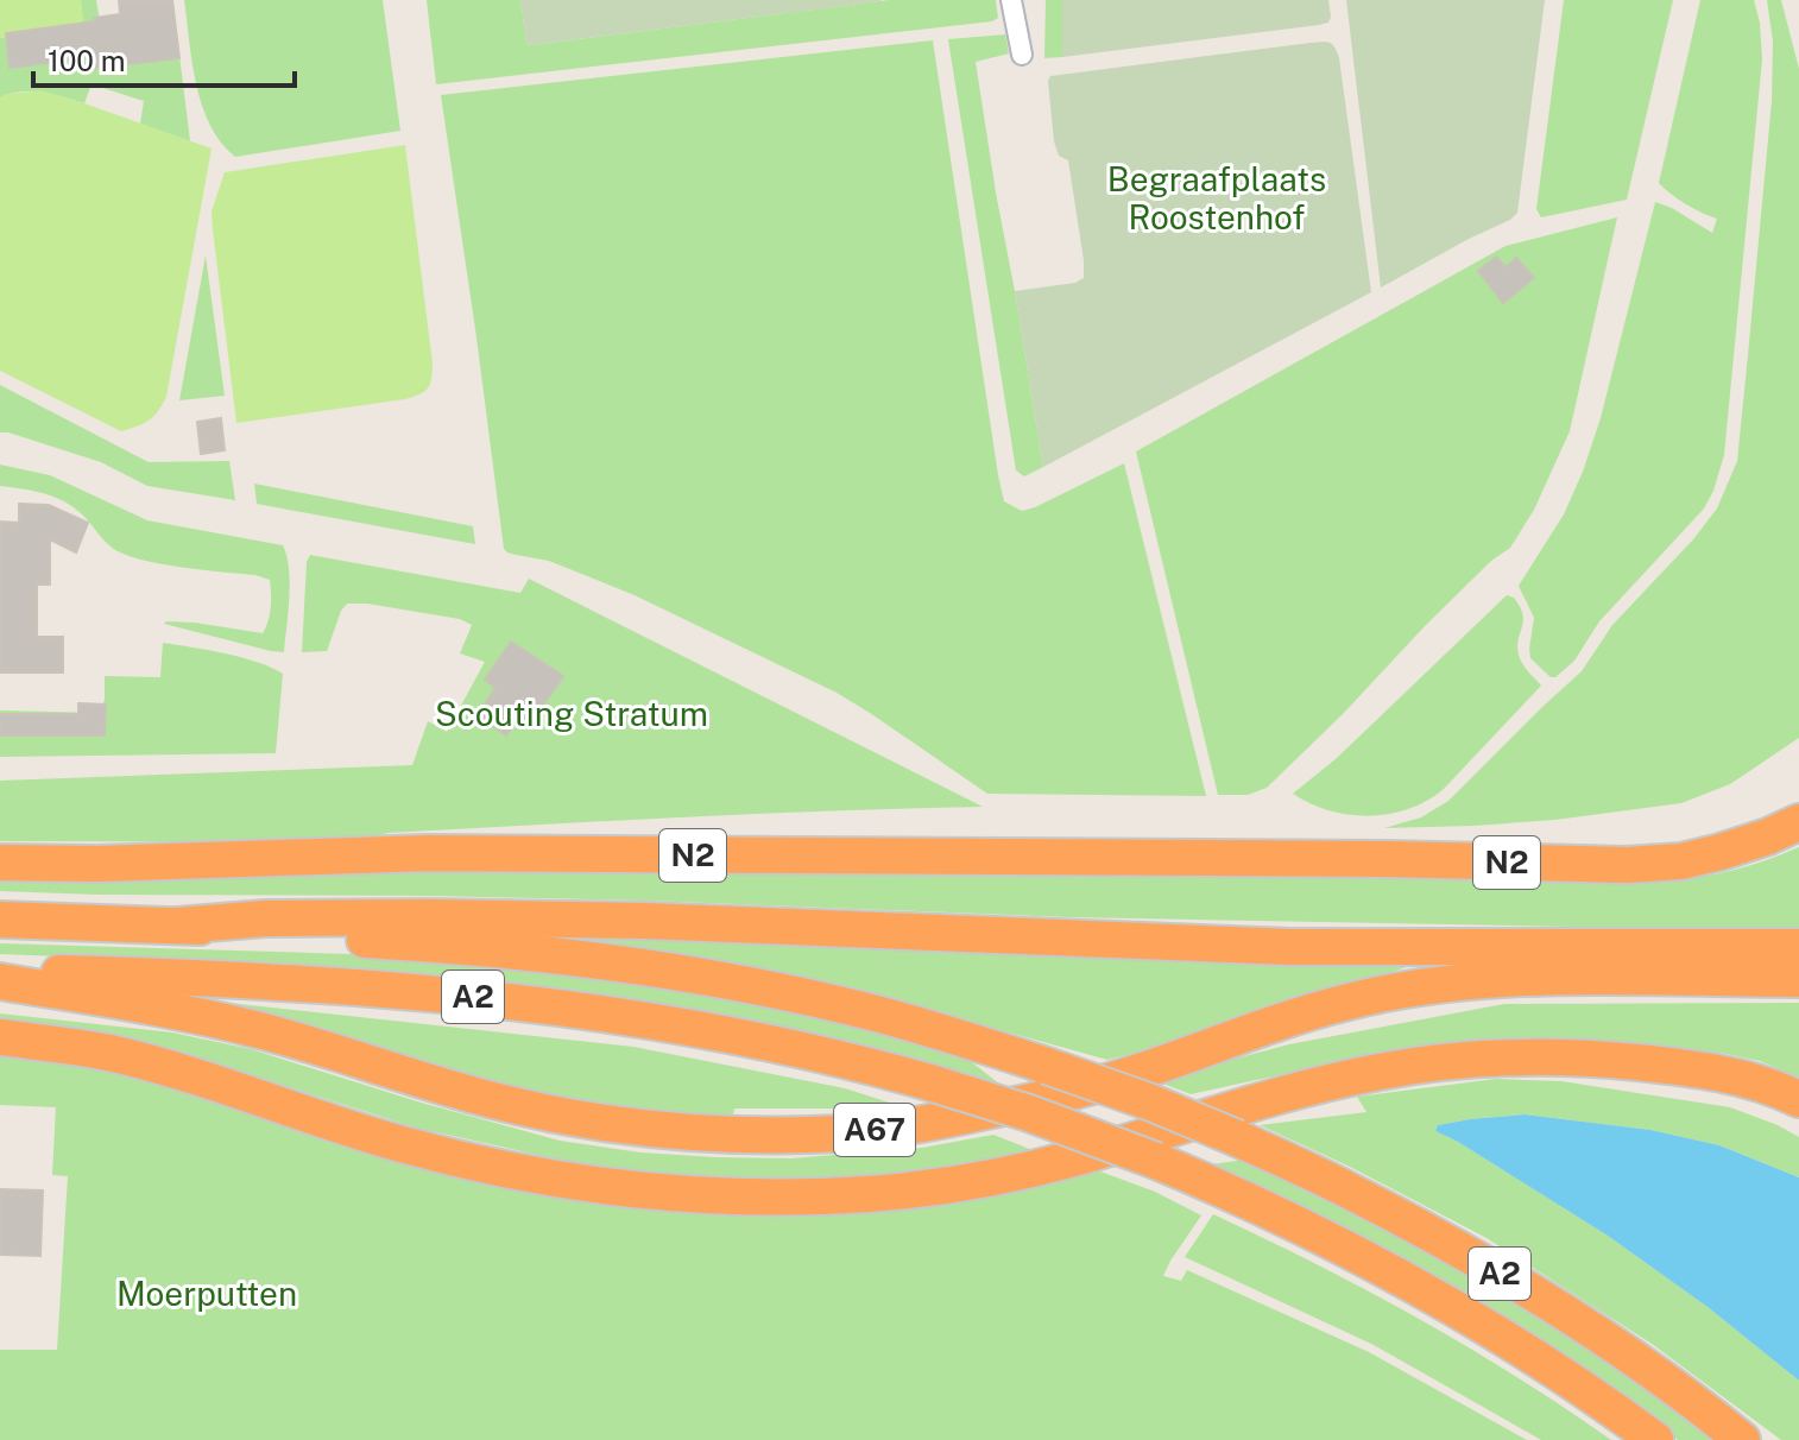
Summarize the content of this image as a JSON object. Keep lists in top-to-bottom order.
{
  "streets": {
    "highway": ["N2", "A2", "A67"]
  },
  "crossings": [
    ["A2", "A67"]
  ],
  "parks": ["Begraafplaats Roostenhof", "Scouting Stratum", "Moerputten"],
  "scale_bar": "100 m"
}
